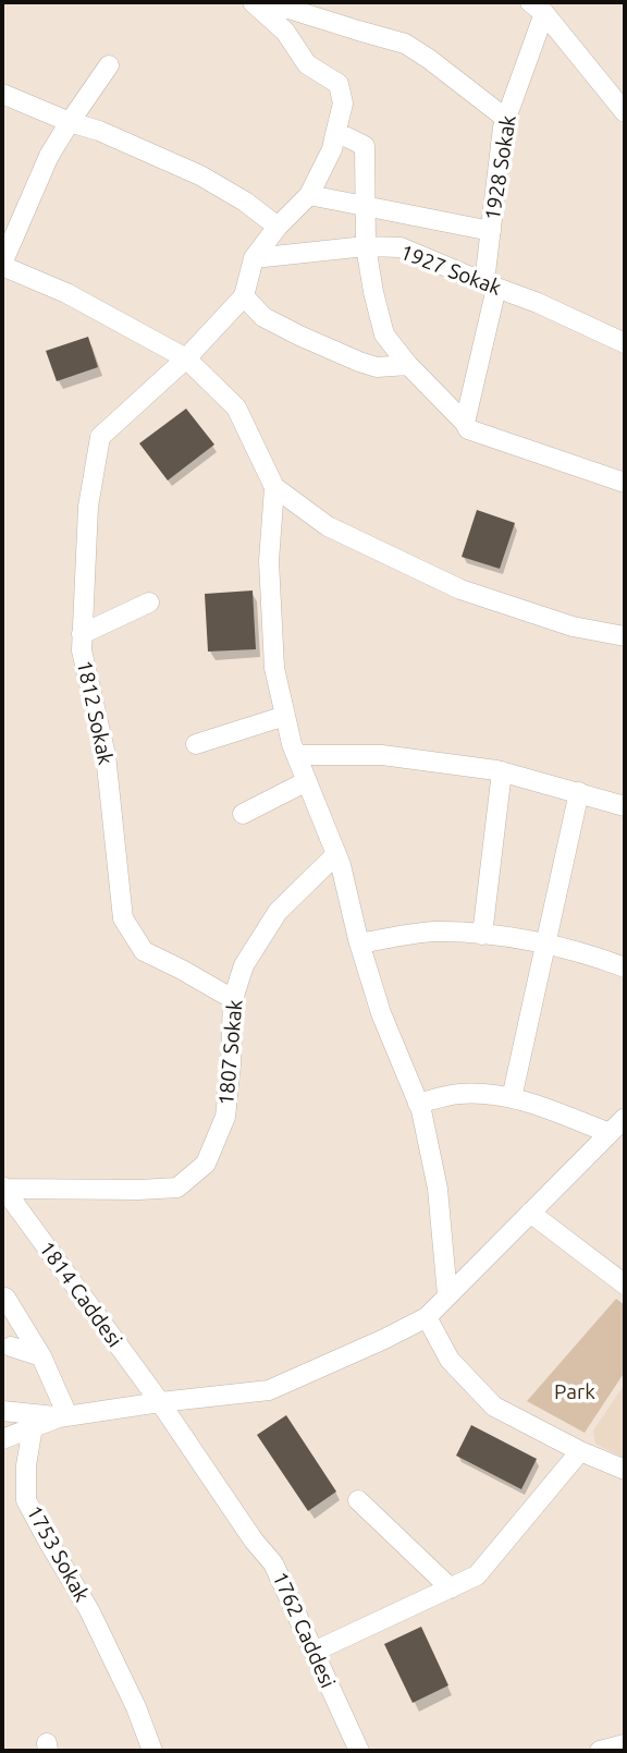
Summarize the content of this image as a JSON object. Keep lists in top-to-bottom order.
{
  "streets": {
    "street": [
      "1928 Sokak",
      "1927 Sokak",
      "1812 Sokak",
      "1807 Sokak",
      "1814 Caddesi",
      "1753 Sokak",
      "1762 Caddesi"
    ]
  },
  "crossings": [
    ["1928 Sokak", "1927 Sokak"],
    ["1812 Sokak", "1807 Sokak"],
    ["1807 Sokak", "1814 Caddesi"],
    ["1814 Caddesi", "1762 Caddesi"]
  ],
  "parks": ["Park"]
}
